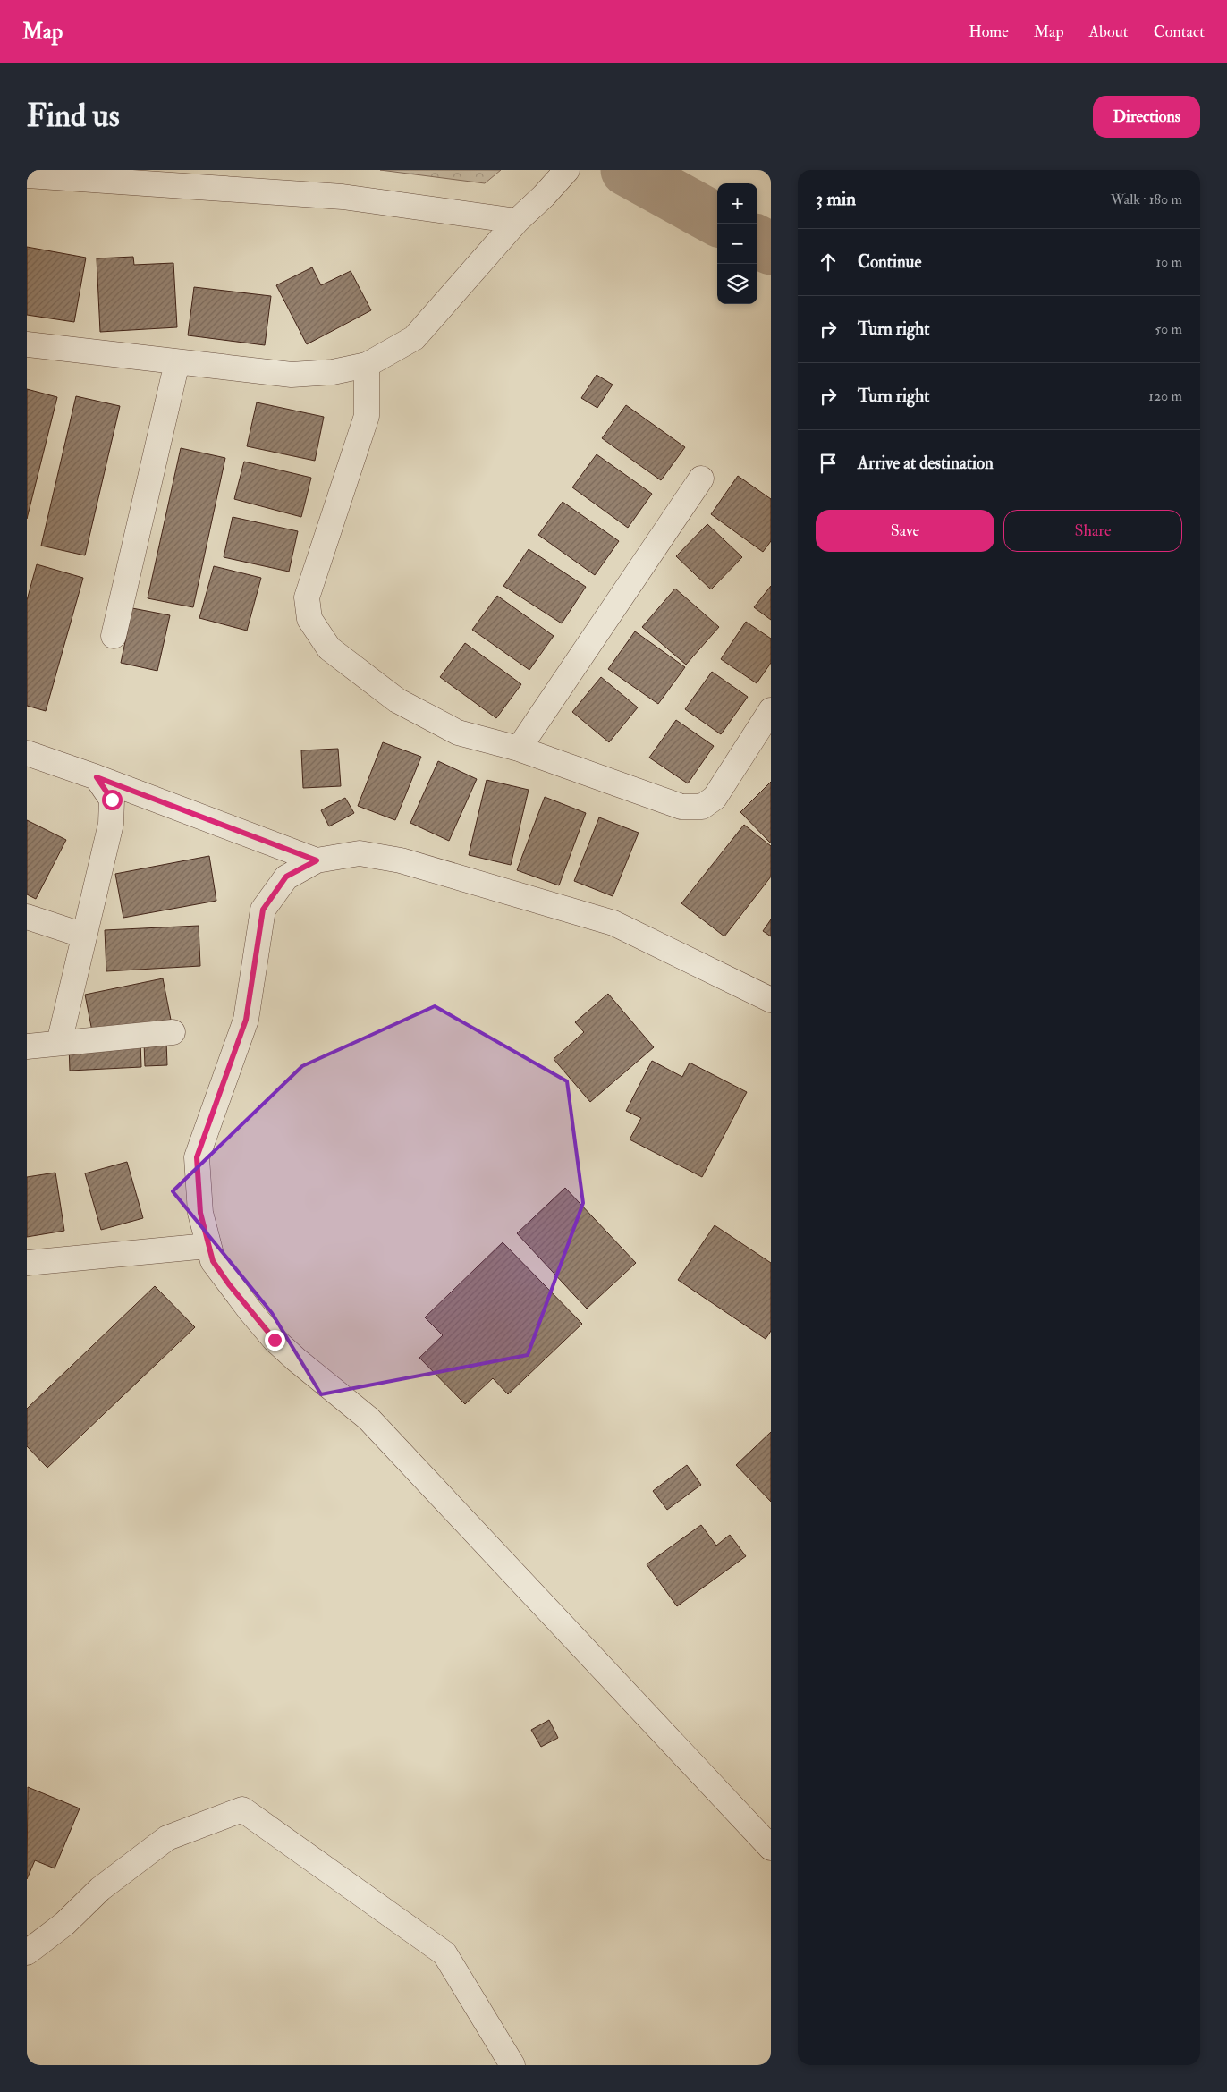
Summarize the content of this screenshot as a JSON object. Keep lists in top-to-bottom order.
{
  "page": {
    "header": "Map",
    "nav": [
      "Home",
      "Map",
      "About",
      "Contact"
    ],
    "buttons": [
      "Directions",
      ["Save", "Share"]
    ],
    "title": "Find us",
    "heading": ["3 min", "Walk · 180 m"],
    "map_buttons": ["+", "−"],
    "list": [
      ["Continue", "10 m"],
      ["Turn right", "50 m"],
      ["Turn right", "120 m"],
      "Arrive at destination"
    ]
  }
}
